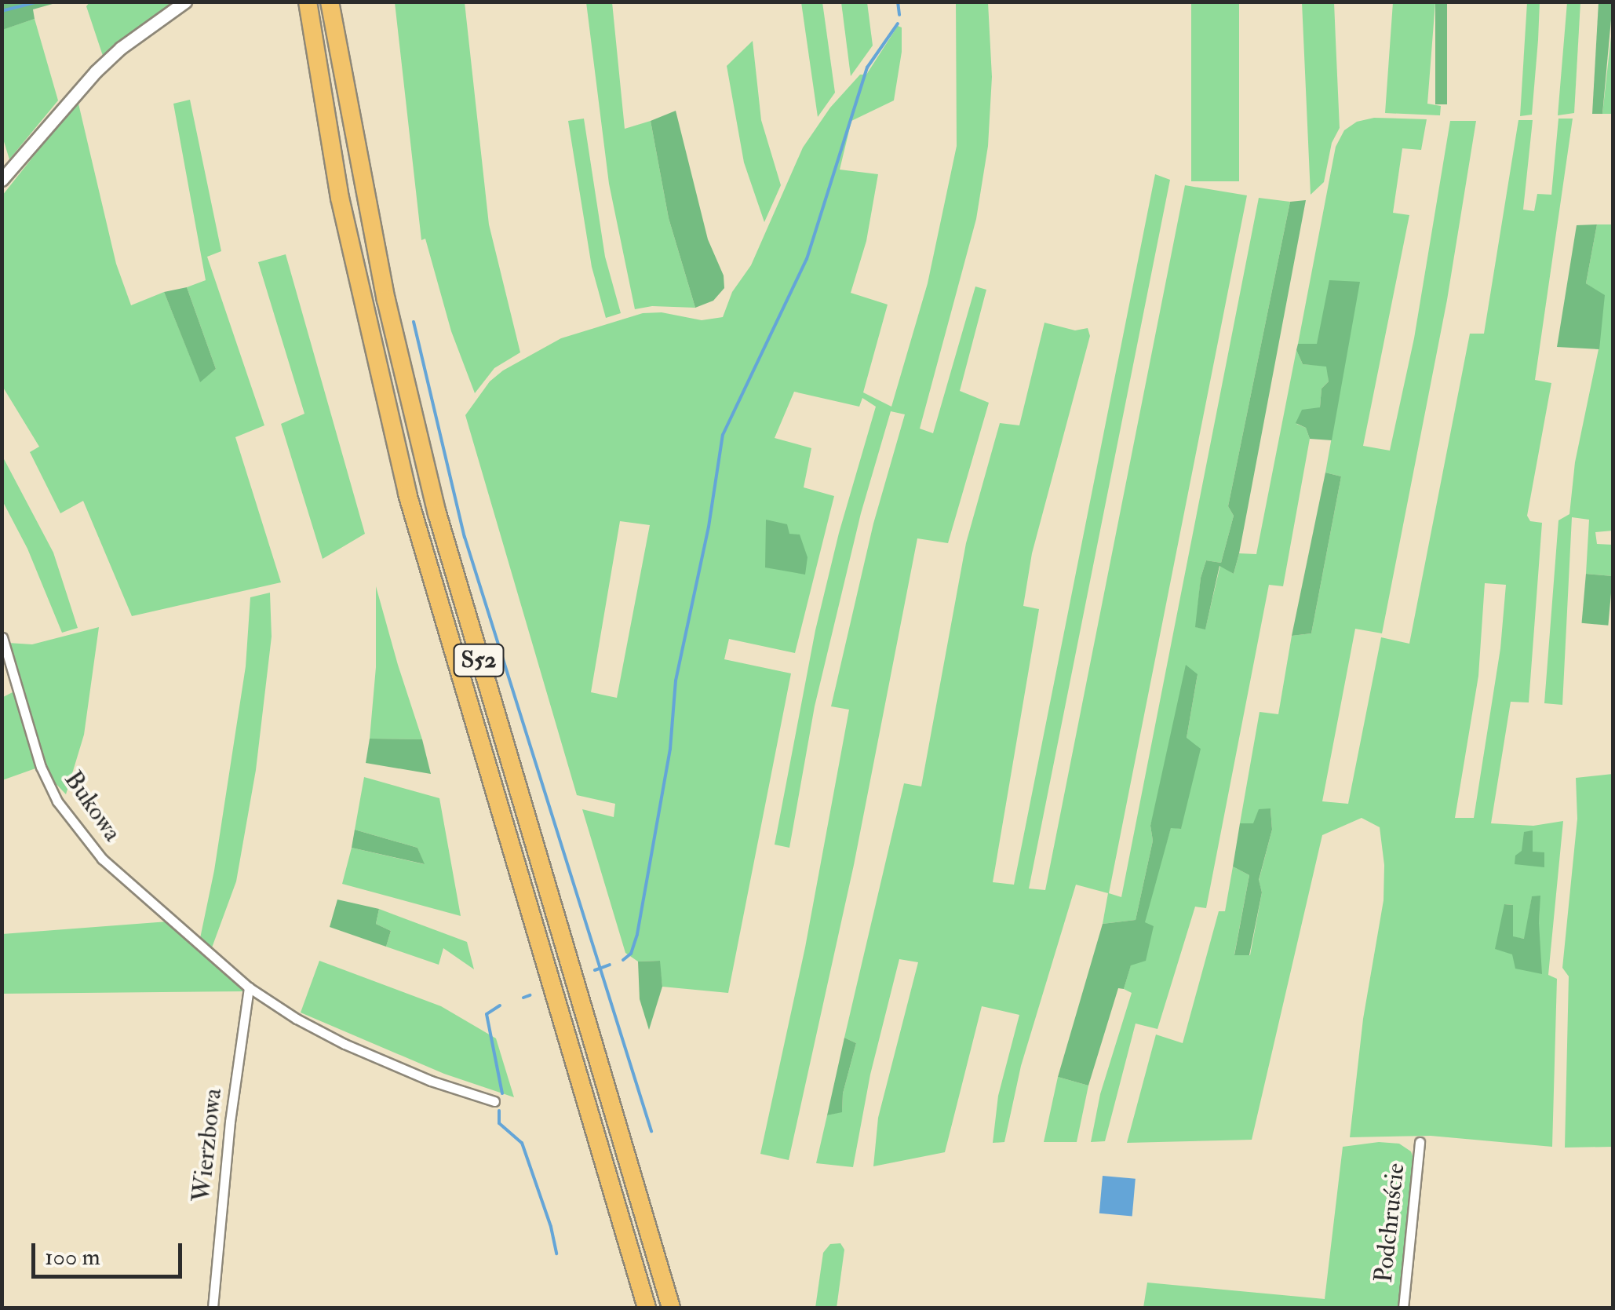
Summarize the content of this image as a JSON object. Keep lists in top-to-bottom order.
{
  "streets": {
    "highway": ["S52"],
    "street": ["Bukowa", "Wierzbowa", "Podchruście"]
  },
  "crossings": [
    ["Bukowa", "Wierzbowa"]
  ],
  "scale_bar": "100 m"
}
